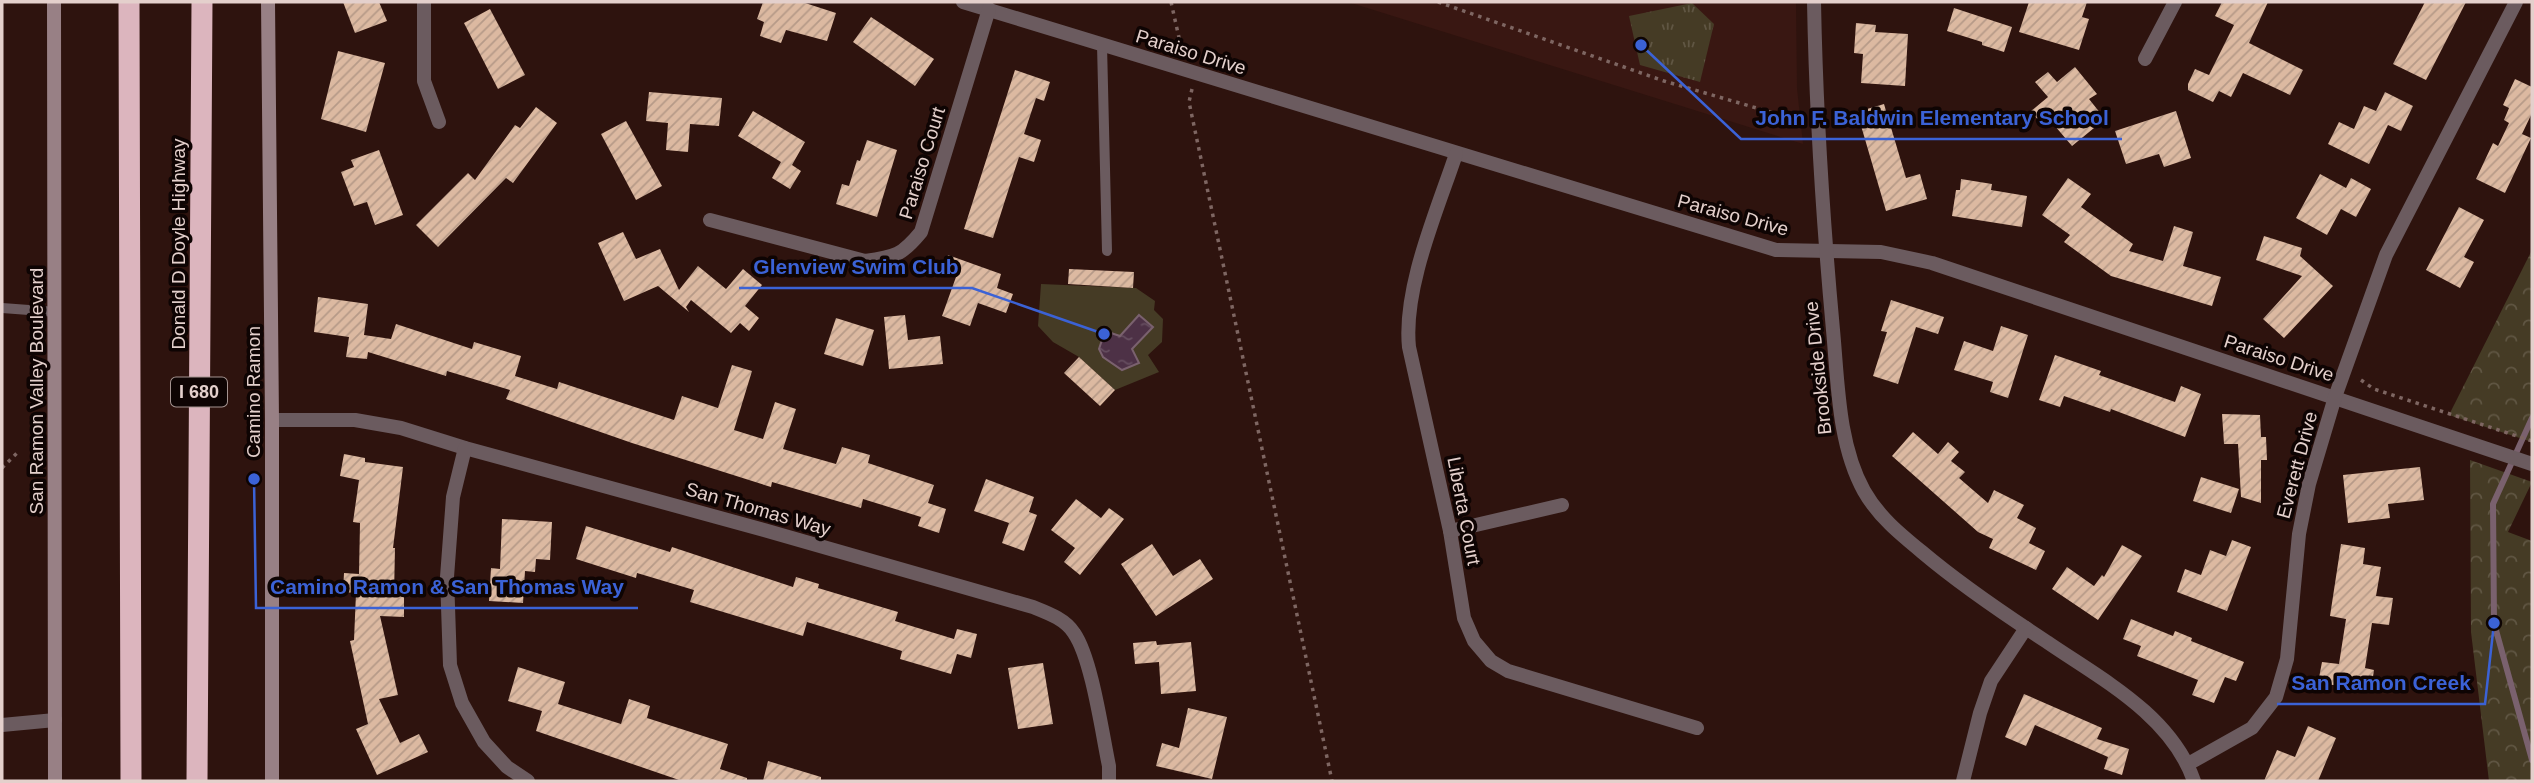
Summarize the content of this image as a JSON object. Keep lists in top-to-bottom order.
{
  "streets": {
    "highway": ["Donald D Doyle Highway", "I 680"],
    "main road": ["San Ramon Valley Boulevard", "Camino Ramon"],
    "street": [
      "Paraiso Drive",
      "Paraiso Court",
      "Brookside Drive",
      "Everett Drive",
      "San Thomas Way",
      "Liberta Court"
    ]
  },
  "crossings": [
    ["Paraiso Drive", "Paraiso Court"],
    ["Paraiso Drive", "Brookside Drive"],
    ["Paraiso Drive", "Everett Drive"],
    ["Paraiso Drive", "Liberta Court"],
    ["Brookside Drive", "Everett Drive"],
    ["Camino Ramon", "San Thomas Way"]
  ],
  "places": [
    "John F. Baldwin Elementary School",
    "Glenview Swim Club",
    "Camino Ramon & San Thomas Way",
    "San Ramon Creek"
  ]
}
